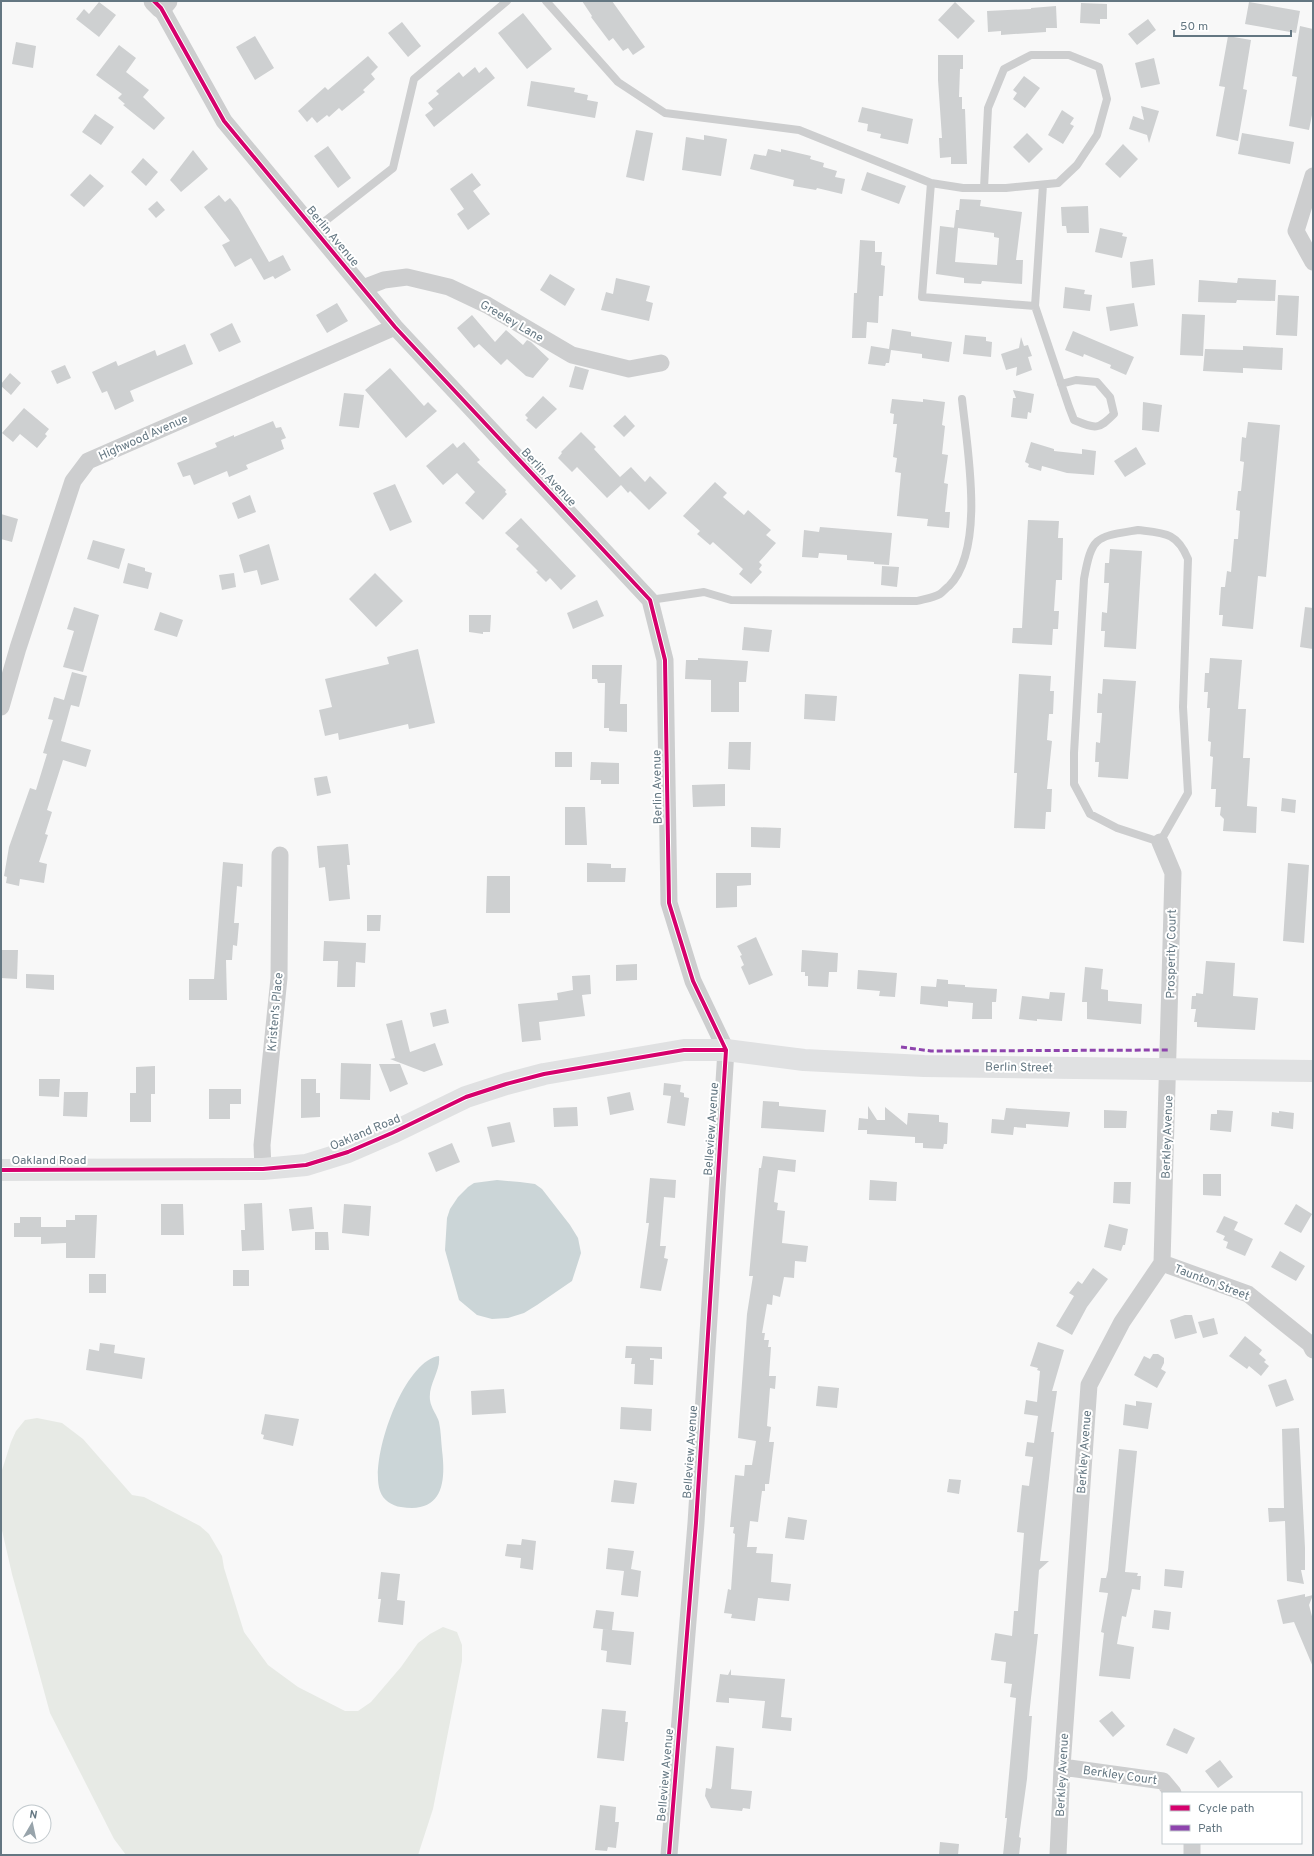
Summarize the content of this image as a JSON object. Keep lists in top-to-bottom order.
{
  "streets": {
    "main road": ["Berlin Street", "Oakland Road"],
    "street": [
      "Berlin Avenue",
      "Greeley Lane",
      "Highwood Avenue",
      "Prosperity Court",
      "Kristen's Place",
      "Belleview Avenue",
      "Berkley Avenue",
      "Taunton Street",
      "Berkley Court"
    ]
  },
  "crossings": [
    ["Berlin Avenue", "Greeley Lane"],
    ["Berlin Avenue", "Highwood Avenue"],
    ["Berlin Avenue", "Berlin Street"],
    ["Berlin Avenue", "Belleview Avenue"],
    ["Berlin Avenue", "Oakland Road"],
    ["Prosperity Court", "Berlin Street"],
    ["Prosperity Court", "Berkley Avenue"],
    ["Kristen's Place", "Oakland Road"],
    ["Berlin Street", "Belleview Avenue"],
    ["Berlin Street", "Oakland Road"],
    ["Berlin Street", "Berkley Avenue"],
    ["Belleview Avenue", "Oakland Road"],
    ["Berkley Avenue", "Taunton Street"],
    ["Berkley Avenue", "Berkley Court"]
  ],
  "legend": ["Cycle path", "Path"],
  "scale_bar": "50 m",
  "north": "top"
}
